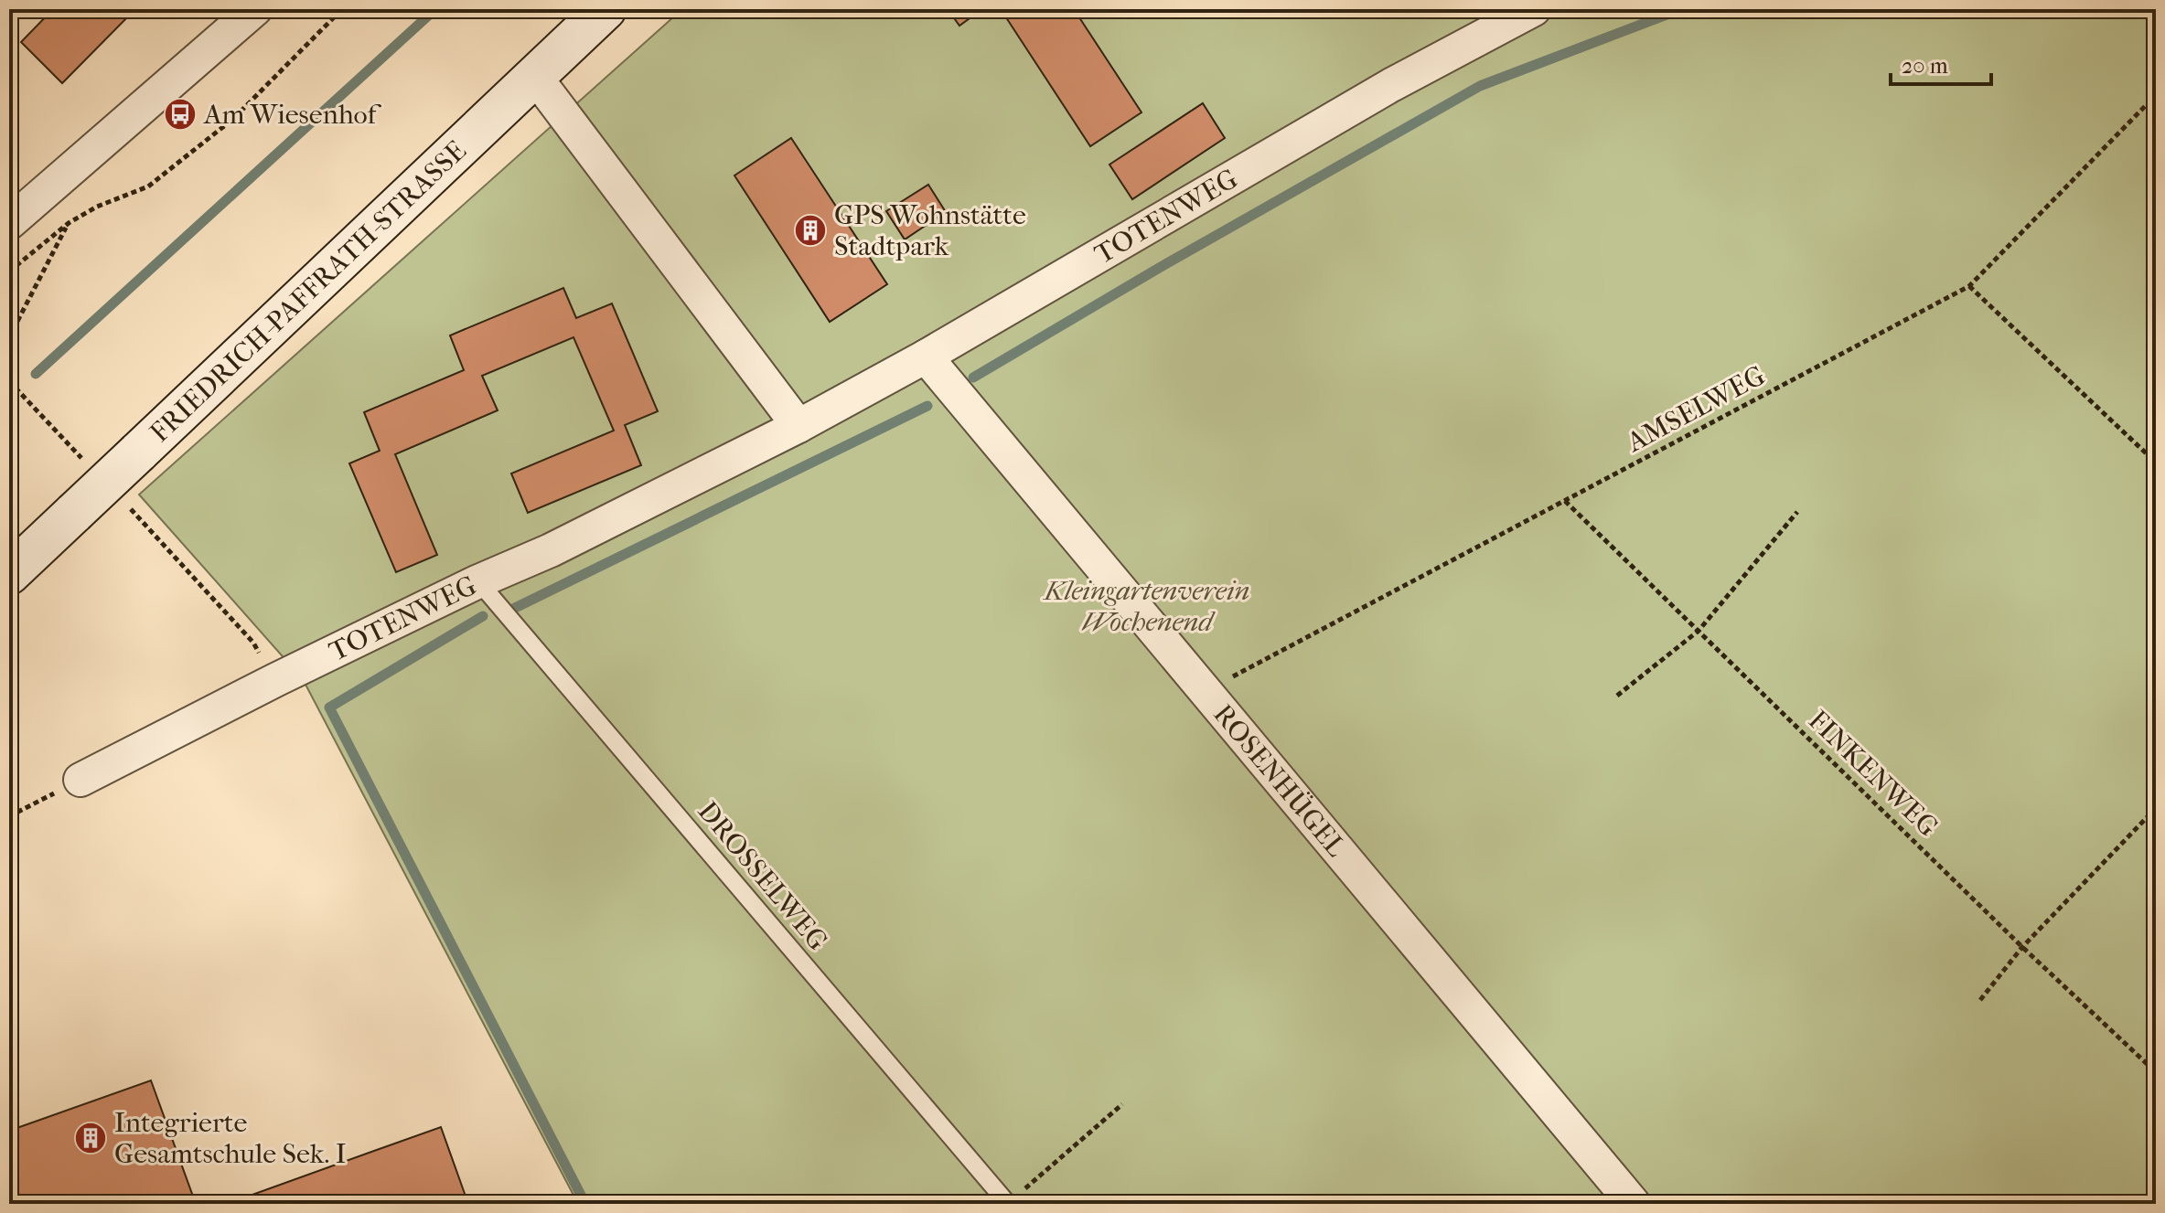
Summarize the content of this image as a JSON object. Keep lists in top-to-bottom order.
{
  "streets": {
    "main road": ["FRIEDRICH-PAFFRATH-STRASSE"],
    "street": ["TOTENWEG", "ROSENHÜGEL"],
    "lane": ["DROSSELWEG"],
    "path": ["AMSELWEG", "FINKENWEG"]
  },
  "crossings": [
    ["TOTENWEG", "ROSENHÜGEL"],
    ["TOTENWEG", "DROSSELWEG"],
    ["AMSELWEG", "FINKENWEG"],
    ["AMSELWEG", "ROSENHÜGEL"]
  ],
  "parks": ["Kleingartenverein Wochenend"],
  "places": {
    "bus stop": ["Am Wiesenhof"],
    "building": ["GPS Wohnstätte Stadtpark", "Integrierte Gesamtschule Sek. I"]
  },
  "scale_bar": "20 m"
}
